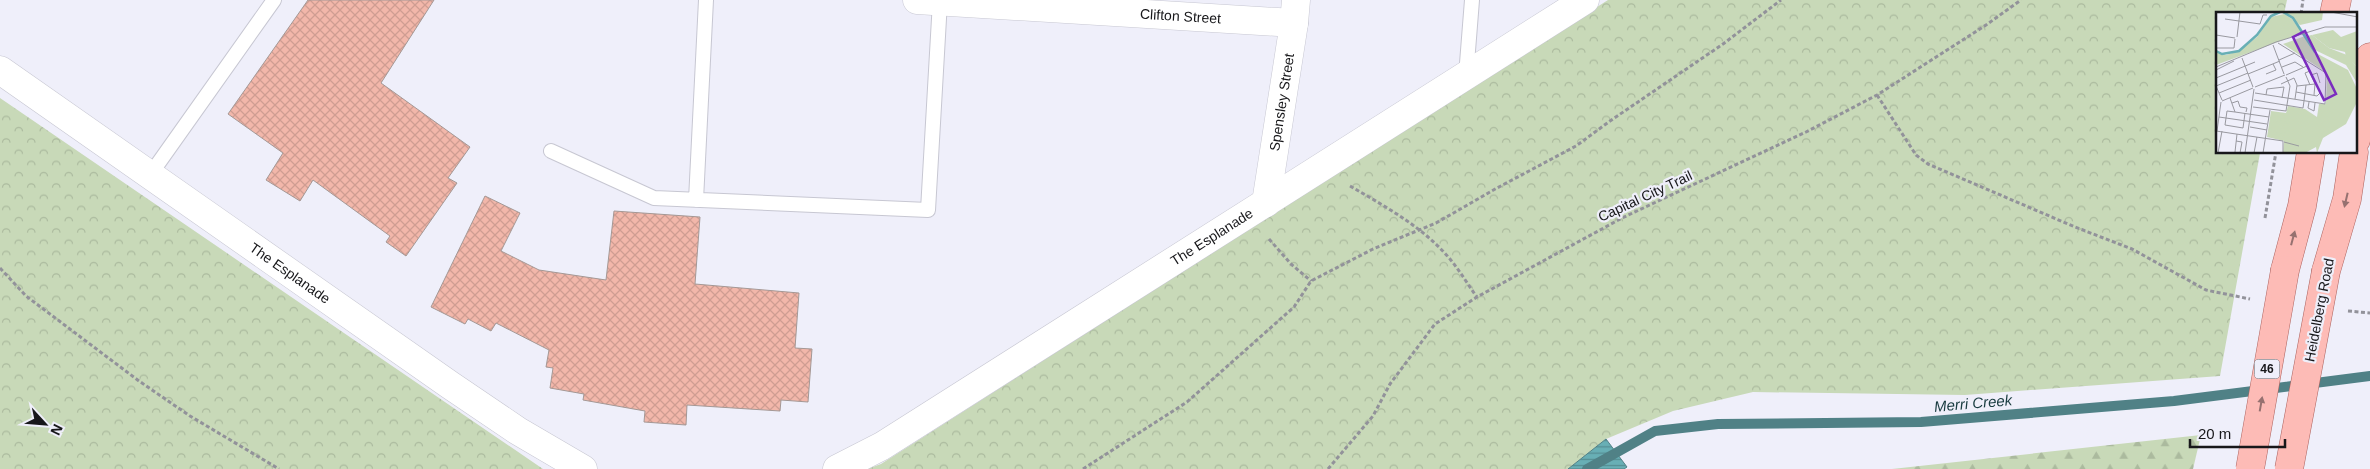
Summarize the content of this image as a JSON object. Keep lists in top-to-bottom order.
{
  "streets": {
    "main road": ["Heidelberg Road", "46"],
    "street": ["Clifton Street", "Spensley Street", "The Esplanade"],
    "path": ["Capital City Trail"]
  },
  "crossings": [
    ["Clifton Street", "Spensley Street"],
    ["Spensley Street", "The Esplanade"]
  ],
  "water": ["Merri Creek"],
  "scale_bar": "20 m",
  "north": "bottom right"
}
